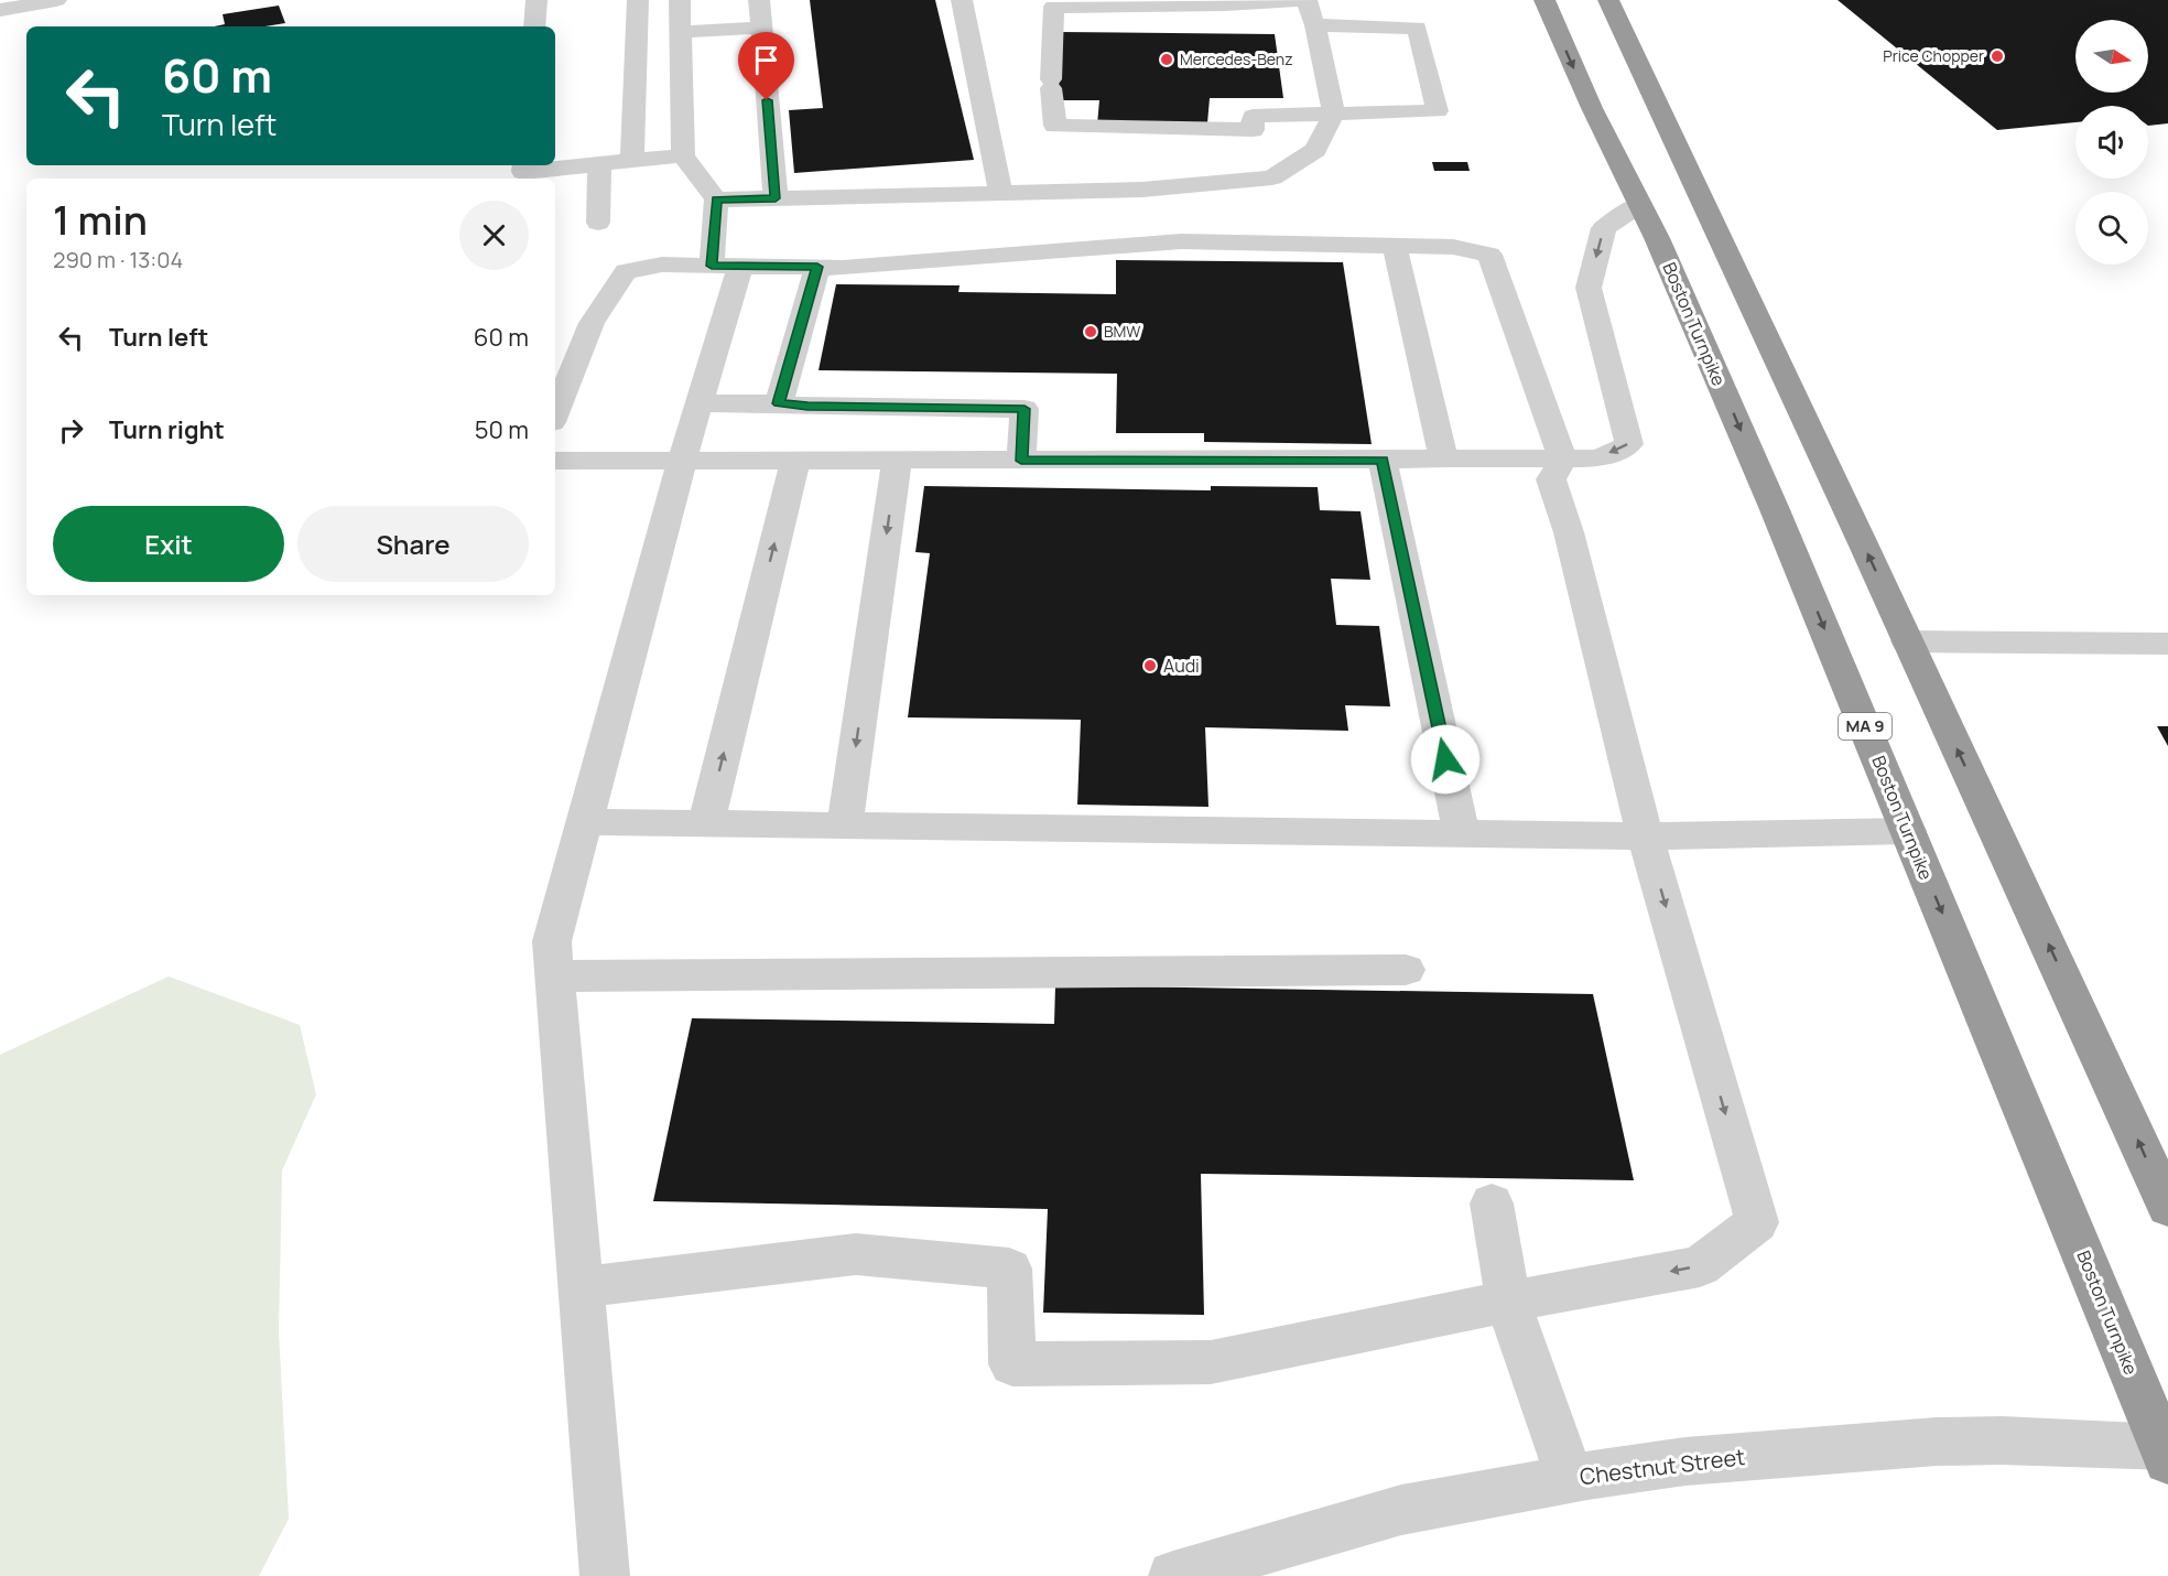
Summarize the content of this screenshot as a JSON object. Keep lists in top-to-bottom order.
{
  "streets": {
    "highway": ["Boston Turnpike", "MA 9"],
    "street": ["Chestnut Street"]
  },
  "crossings": [
    ["Boston Turnpike", "Chestnut Street"]
  ],
  "places": [
    "Price Chopper",
    "Mercedes-Benz",
    "BMW",
    "Audi"
  ],
  "north": "right",
  "page": {
    "turn": ["60 m", "Turn left"],
    "heading": ["1 min", "290 m · 13:04"],
    "list": [
      {
        "name": "Turn left",
        "value": "60 m"
      },
      {
        "name": "Turn right",
        "value": "50 m"
      }
    ],
    "buttons": ["Exit", "Share"]
  }
}
